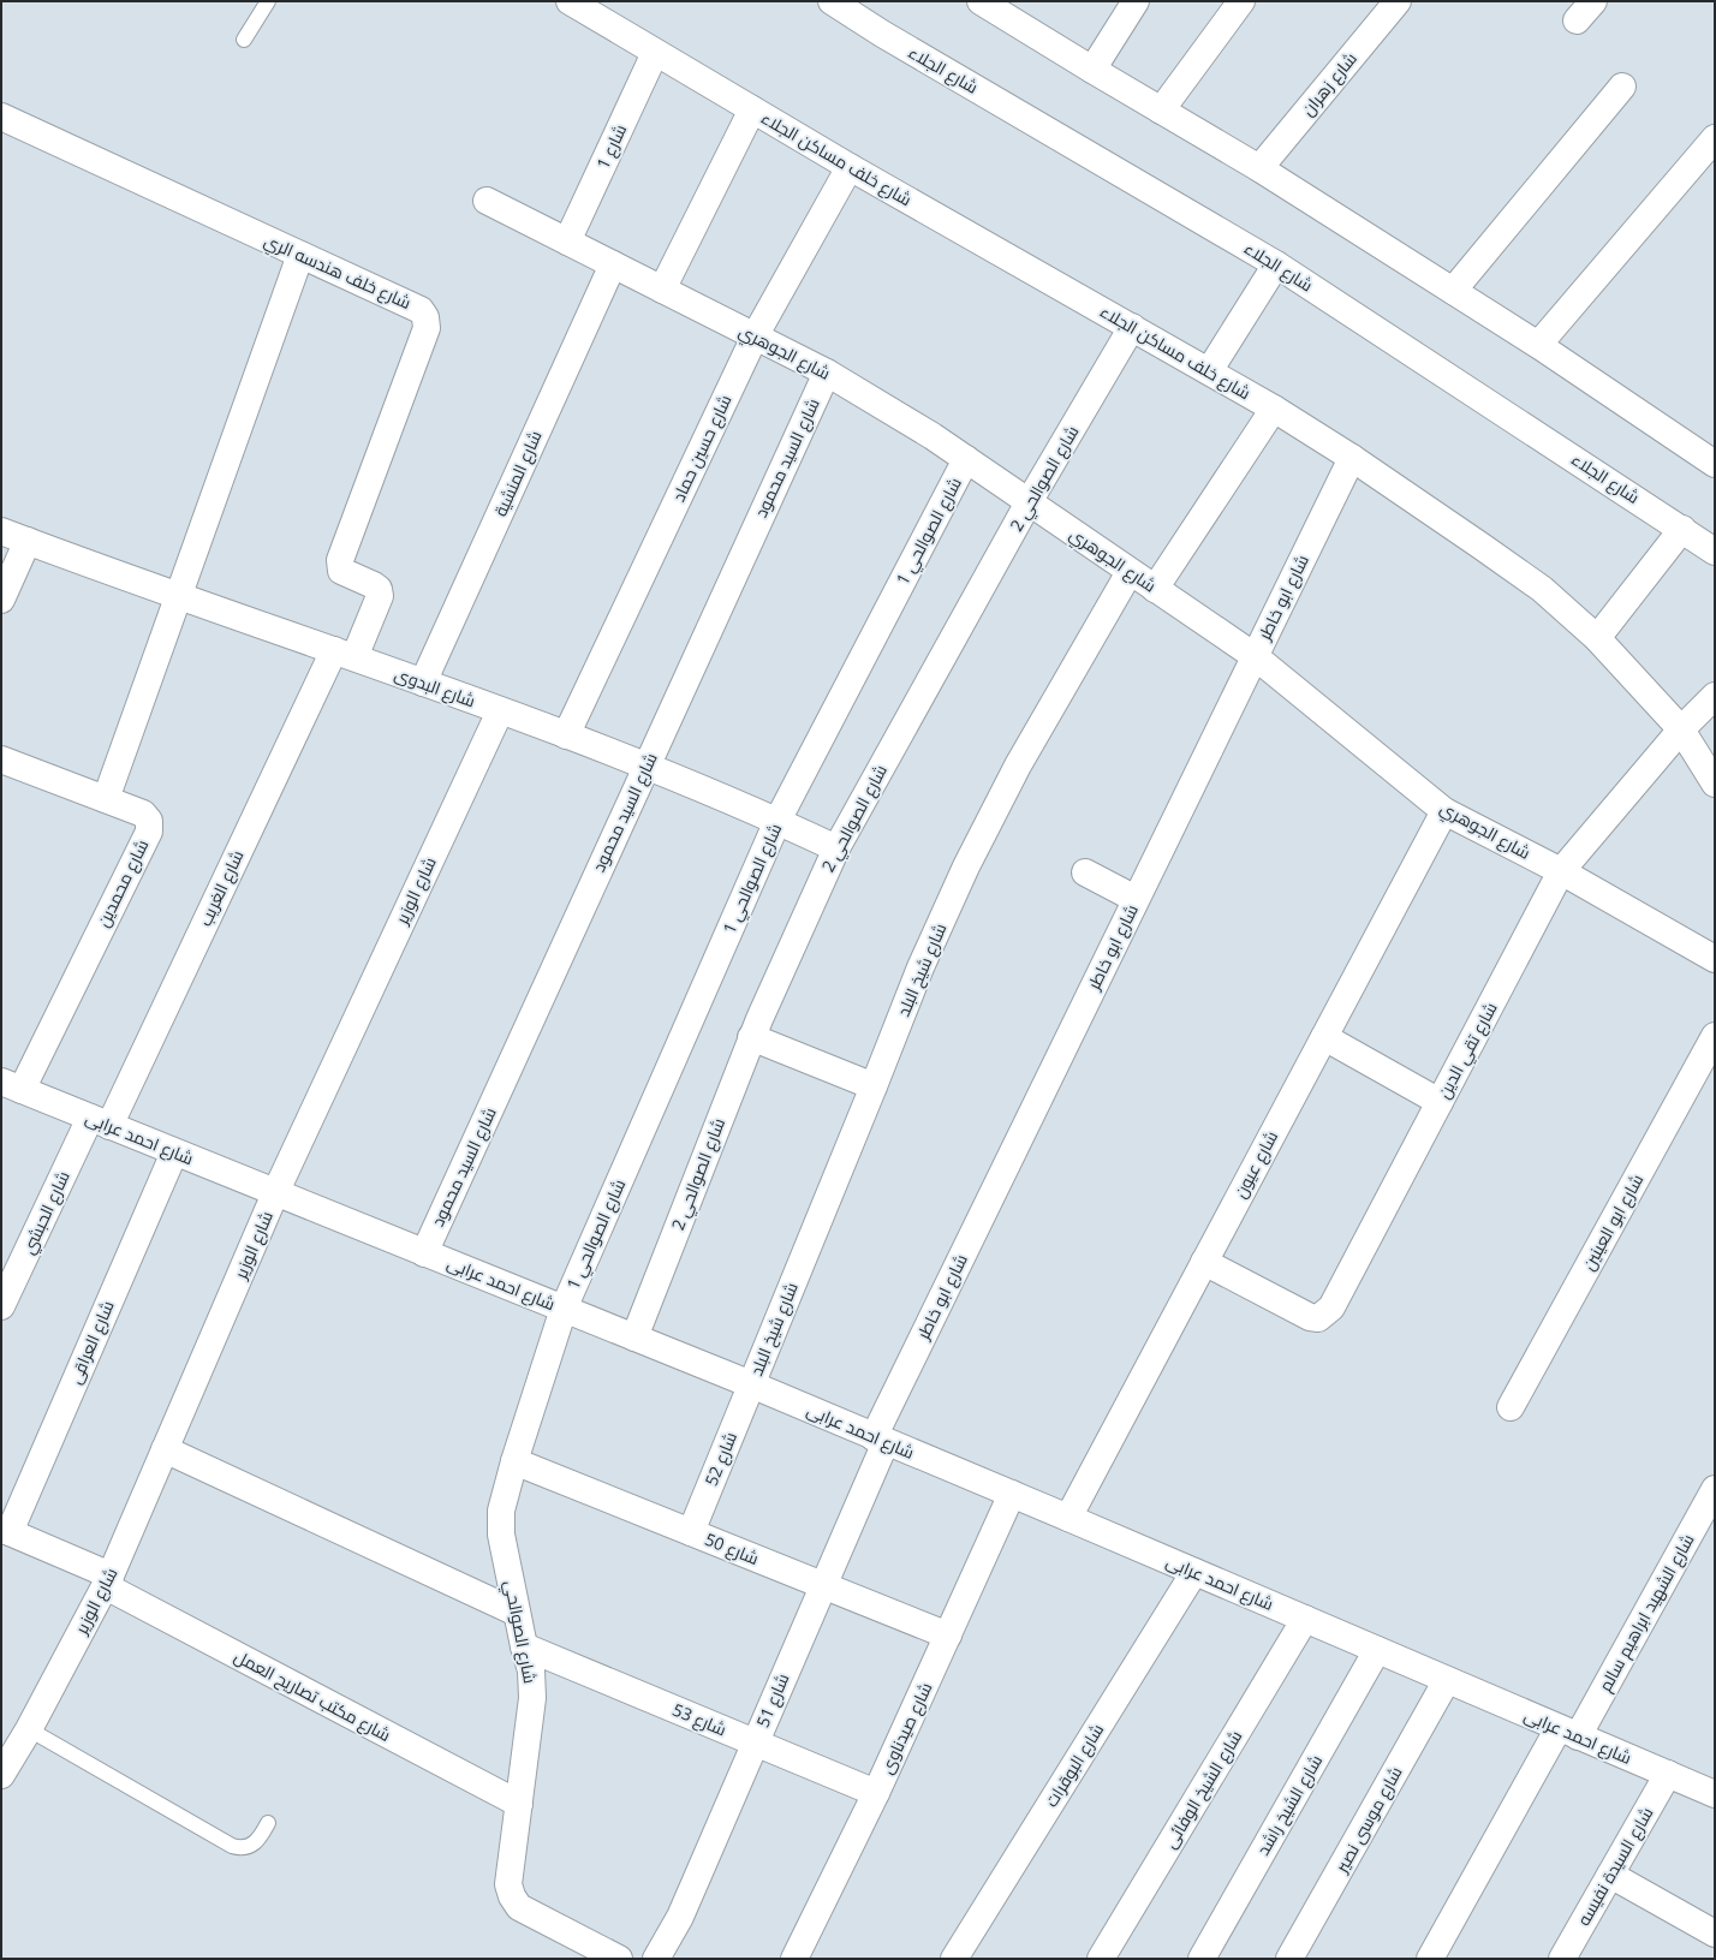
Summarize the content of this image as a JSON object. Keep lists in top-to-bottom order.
{
  "streets": {
    "street": [
      "شارع الجلاء",
      "شارع زهران",
      "شارع 1",
      "شارع خلف مساكن الجلاء",
      "شارع خلف هندسه الري",
      "شارع الجوهري",
      "شارع حسين حماد",
      "شارع السيد محمود",
      "شارع المنشية",
      "شارع الصوالحي 2",
      "شارع الصوالحي 1",
      "شارع ابو خاطر",
      "شارع البدوى",
      "شارع محمدين",
      "شارع الغريب",
      "شارع الوزير",
      "شارع شيخ البلد",
      "شارع تقي الدين",
      "شارع احمد عرابى",
      "شارع عيون",
      "شارع الحبشي",
      "شارع ابو العينين",
      "شارع العراقى",
      "شارع 52",
      "شارع 50",
      "شارع الشهيد ابراهيم سالم",
      "شارع الصوالحي",
      "شارع مكتب تصاريح العمل",
      "شارع 51",
      "شارع 53",
      "شارع صيدناوى",
      "شارع البوقرات",
      "شارع الشيخ الوفائى",
      "شارع الشيخ راشد",
      "شارع موسى نصير",
      "شارع السيدة نفيسه"
    ]
  },
  "crossings": [
    ["شارع 1", "شارع خلف مساكن الجلاء"],
    ["شارع 1", "شارع الجوهري"],
    ["شارع خلف مساكن الجلاء", "شارع حسين حماد"],
    ["شارع خلف مساكن الجلاء", "شارع الصوالحي 2"],
    ["شارع خلف مساكن الجلاء", "شارع ابو خاطر"],
    ["شارع خلف مساكن الجلاء", "شارع تقي الدين"],
    ["شارع خلف هندسه الري", "شارع البدوى"],
    ["شارع خلف هندسه الري", "شارع الغريب"],
    ["شارع الجوهري", "شارع حسين حماد"],
    ["شارع الجوهري", "شارع السيد محمود"],
    ["شارع الجوهري", "شارع المنشية"],
    ["شارع الجوهري", "شارع الصوالحي 2"],
    ["شارع الجوهري", "شارع الصوالحي 1"],
    ["شارع الجوهري", "شارع ابو خاطر"],
    ["شارع الجوهري", "شارع شيخ البلد"],
    ["شارع الجوهري", "شارع تقي الدين"],
    ["شارع الجوهري", "شارع عيون"],
    ["شارع حسين حماد", "شارع البدوى"],
    ["شارع السيد محمود", "شارع البدوى"],
    ["شارع السيد محمود", "شارع احمد عرابى"],
    ["شارع المنشية", "شارع البدوى"],
    ["شارع الصوالحي 2", "شارع البدوى"],
    ["شارع الصوالحي 2", "شارع احمد عرابى"],
    ["شارع الصوالحي 1", "شارع البدوى"],
    ["شارع الصوالحي 1", "شارع احمد عرابى"],
    ["شارع الصوالحي 1", "شارع الصوالحي"],
    ["شارع ابو خاطر", "شارع احمد عرابى"],
    ["شارع ابو خاطر", "شارع 51"],
    ["شارع البدوى", "شارع الغريب"],
    ["شارع البدوى", "شارع الوزير"],
    ["شارع محمدين", "شارع احمد عرابى"],
    ["شارع الغريب", "شارع احمد عرابى"],
    ["شارع الغريب", "شارع الحبشي"],
    ["شارع الوزير", "شارع احمد عرابى"],
    ["شارع الوزير", "شارع مكتب تصاريح العمل"],
    ["شارع شيخ البلد", "شارع احمد عرابى"],
    ["شارع شيخ البلد", "شارع 52"],
    ["شارع تقي الدين", "شارع عيون"],
    ["شارع احمد عرابى", "شارع عيون"],
    ["شارع احمد عرابى", "شارع الحبشي"],
    ["شارع احمد عرابى", "شارع العراقى"],
    ["شارع احمد عرابى", "شارع 52"],
    ["شارع احمد عرابى", "شارع الشهيد ابراهيم سالم"],
    ["شارع احمد عرابى", "شارع الصوالحي"],
    ["شارع احمد عرابى", "شارع 51"],
    ["شارع احمد عرابى", "شارع صيدناوى"],
    ["شارع احمد عرابى", "شارع البوقرات"],
    ["شارع احمد عرابى", "شارع الشيخ الوفائى"],
    ["شارع احمد عرابى", "شارع الشيخ راشد"],
    ["شارع احمد عرابى", "شارع موسى نصير"],
    ["شارع احمد عرابى", "شارع السيدة نفيسه"],
    ["شارع العراقى", "شارع مكتب تصاريح العمل"],
    ["شارع 52", "شارع 50"],
    ["شارع 50", "شارع الصوالحي"],
    ["شارع 50", "شارع 51"],
    ["شارع 50", "شارع صيدناوى"],
    ["شارع الصوالحي", "شارع مكتب تصاريح العمل"],
    ["شارع الصوالحي", "شارع 53"],
    ["شارع 51", "شارع 53"],
    ["شارع 53", "شارع صيدناوى"]
  ]
}
